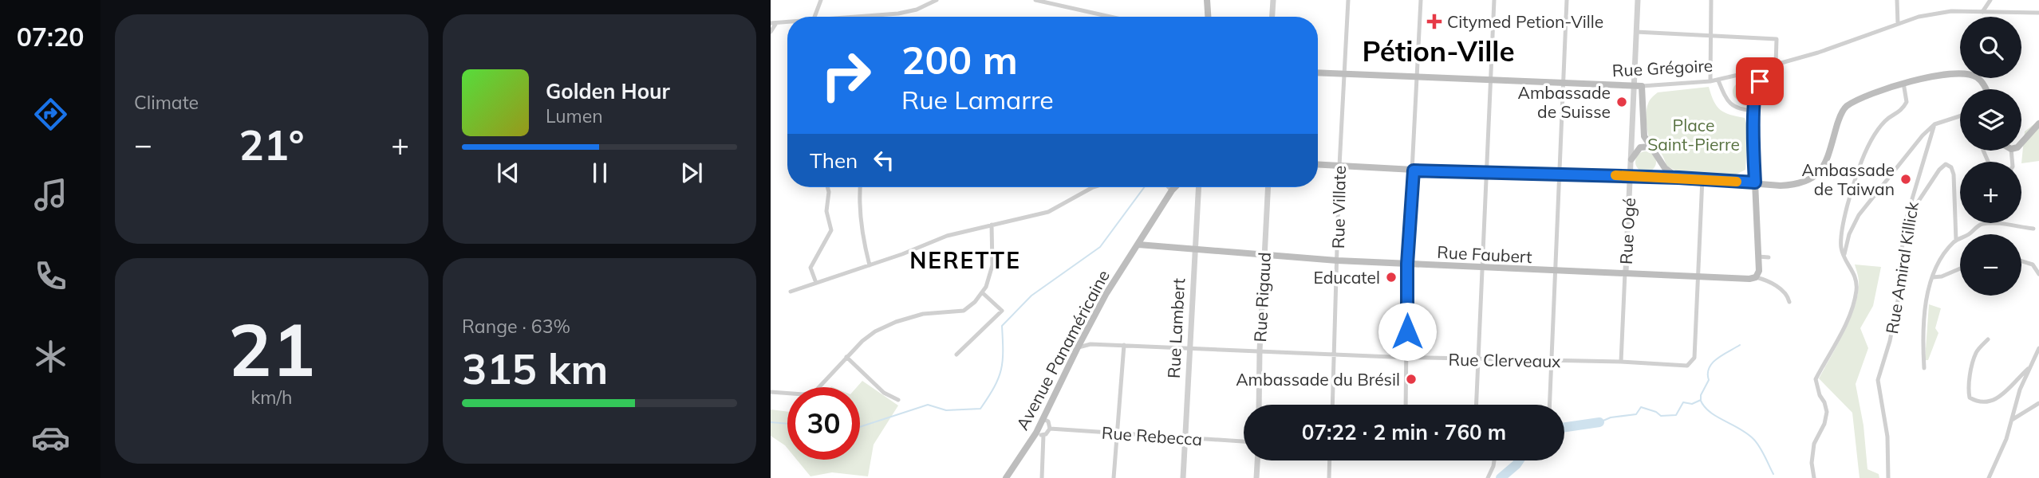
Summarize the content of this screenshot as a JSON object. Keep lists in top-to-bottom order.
{
  "streets": {
    "main road": ["Rue Grégoire", "Rue Faubert", "Avenue Panaméricaine"],
    "street": [
      "Rue Villate",
      "Rue Ogé",
      "Rue Amiral Killick",
      "Rue Rigaud",
      "Rue Lambert",
      "Rue Clerveaux",
      "Rue Rebecca"
    ]
  },
  "crossings": [
    ["Rue Grégoire", "Rue Villate"],
    ["Rue Grégoire", "Rue Ogé"],
    ["Rue Villate", "Rue Faubert"],
    ["Rue Villate", "Rue Clerveaux"],
    ["Rue Ogé", "Rue Faubert"],
    ["Rue Ogé", "Rue Clerveaux"],
    ["Rue Faubert", "Rue Rigaud"],
    ["Rue Faubert", "Rue Lambert"],
    ["Rue Faubert", "Avenue Panaméricaine"],
    ["Rue Faubert", "Rue Clerveaux"],
    ["Rue Rigaud", "Rue Clerveaux"],
    ["Rue Lambert", "Rue Clerveaux"],
    ["Rue Lambert", "Rue Rebecca"],
    ["Avenue Panaméricaine", "Rue Clerveaux"]
  ],
  "districts": ["Pétion-Ville", "NERETTE"],
  "parks": ["Place Saint-Pierre"],
  "places": {
    "health": ["Citymed Petion-Ville"],
    "other": [
      "Ambassade de Suisse",
      "Ambassade de Taiwan",
      "Educatel",
      "Ambassade du Brésil"
    ]
  },
  "page": {
    "tabs": "07:20",
    "tile": [
      "Climate",
      ["21", "km/h"],
      ["Range · 63%", "315 km"]
    ],
    "map_buttons": ["+", "−"],
    "turn": ["200 m", "Rue Lamarre"],
    "song": ["Golden Hour", "Lumen"],
    "heat": ["−", "21°", "+"],
    "then": "Then",
    "limit": "30",
    "trip": "07:22 · 2 min · 760 m"
  }
}
